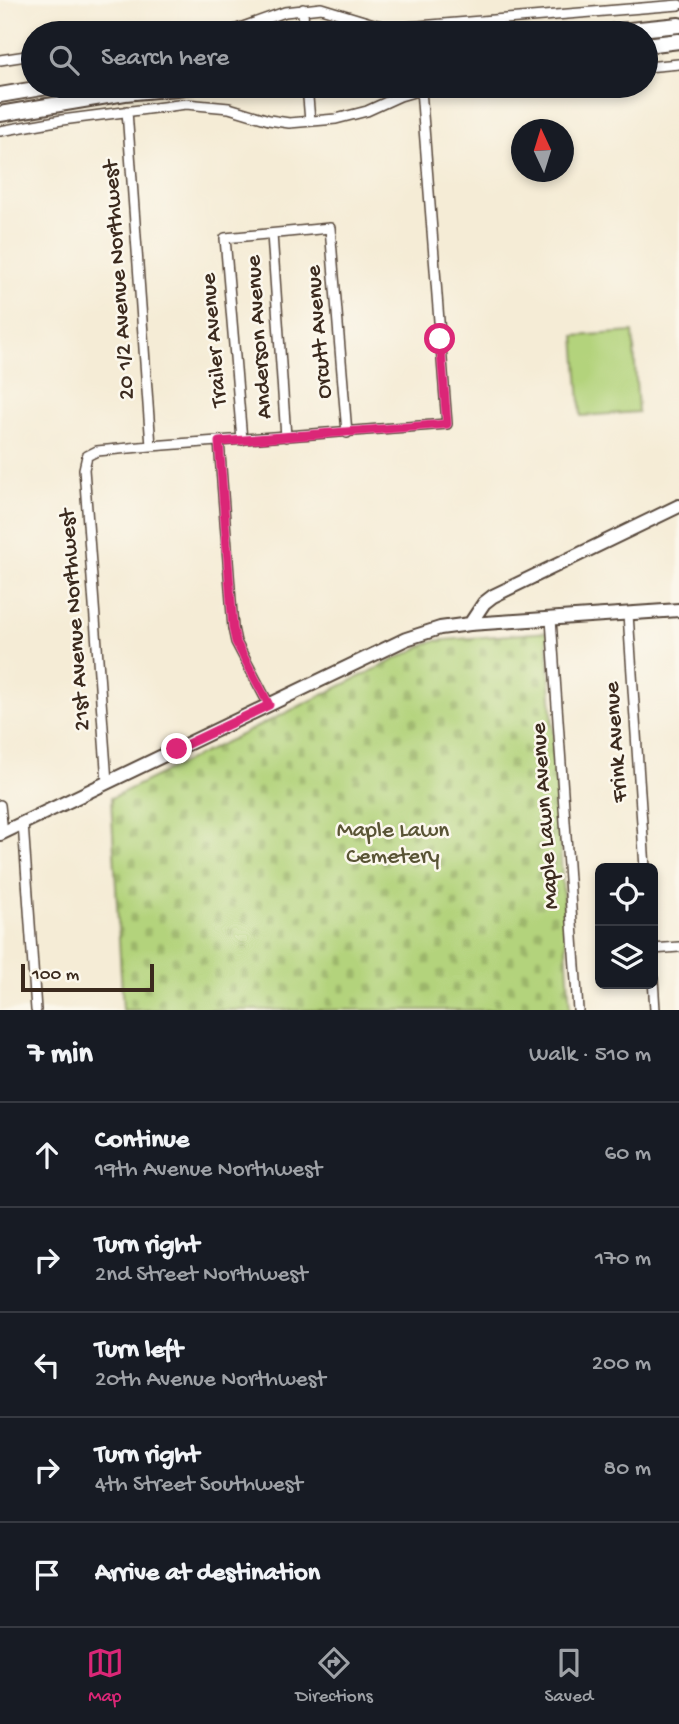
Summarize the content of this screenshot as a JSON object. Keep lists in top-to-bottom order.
{
  "streets": {
    "street": [
      "20 1/2 Avenue Northwest",
      "Orcutt Avenue",
      "Anderson Avenue",
      "Trailer Avenue",
      "21st Avenue Northwest",
      "Frink Avenue",
      "Maple Lawn Avenue"
    ]
  },
  "crossings": [
    ["20 1/2 Avenue Northwest", "21st Avenue Northwest"],
    ["Orcutt Avenue", "Anderson Avenue"],
    ["Orcutt Avenue", "Trailer Avenue"],
    ["Anderson Avenue", "Trailer Avenue"]
  ],
  "parks": ["Maple Lawn Cemetery"],
  "scale_bar": "100 m",
  "north": "top",
  "page": {
    "search": "Search here",
    "scale": "100 m",
    "heading": ["7 min", "Walk · 510 m"],
    "list": [
      ["Continue", "19th Avenue Northwest", "60 m"],
      ["Turn right", "2nd Street Northwest", "170 m"],
      ["Turn left", "20th Avenue Northwest", "200 m"],
      ["Turn right", "4th Street Southwest", "80 m"],
      "Arrive at destination"
    ],
    "nav": ["Map", "Directions", "Saved"]
  }
}
